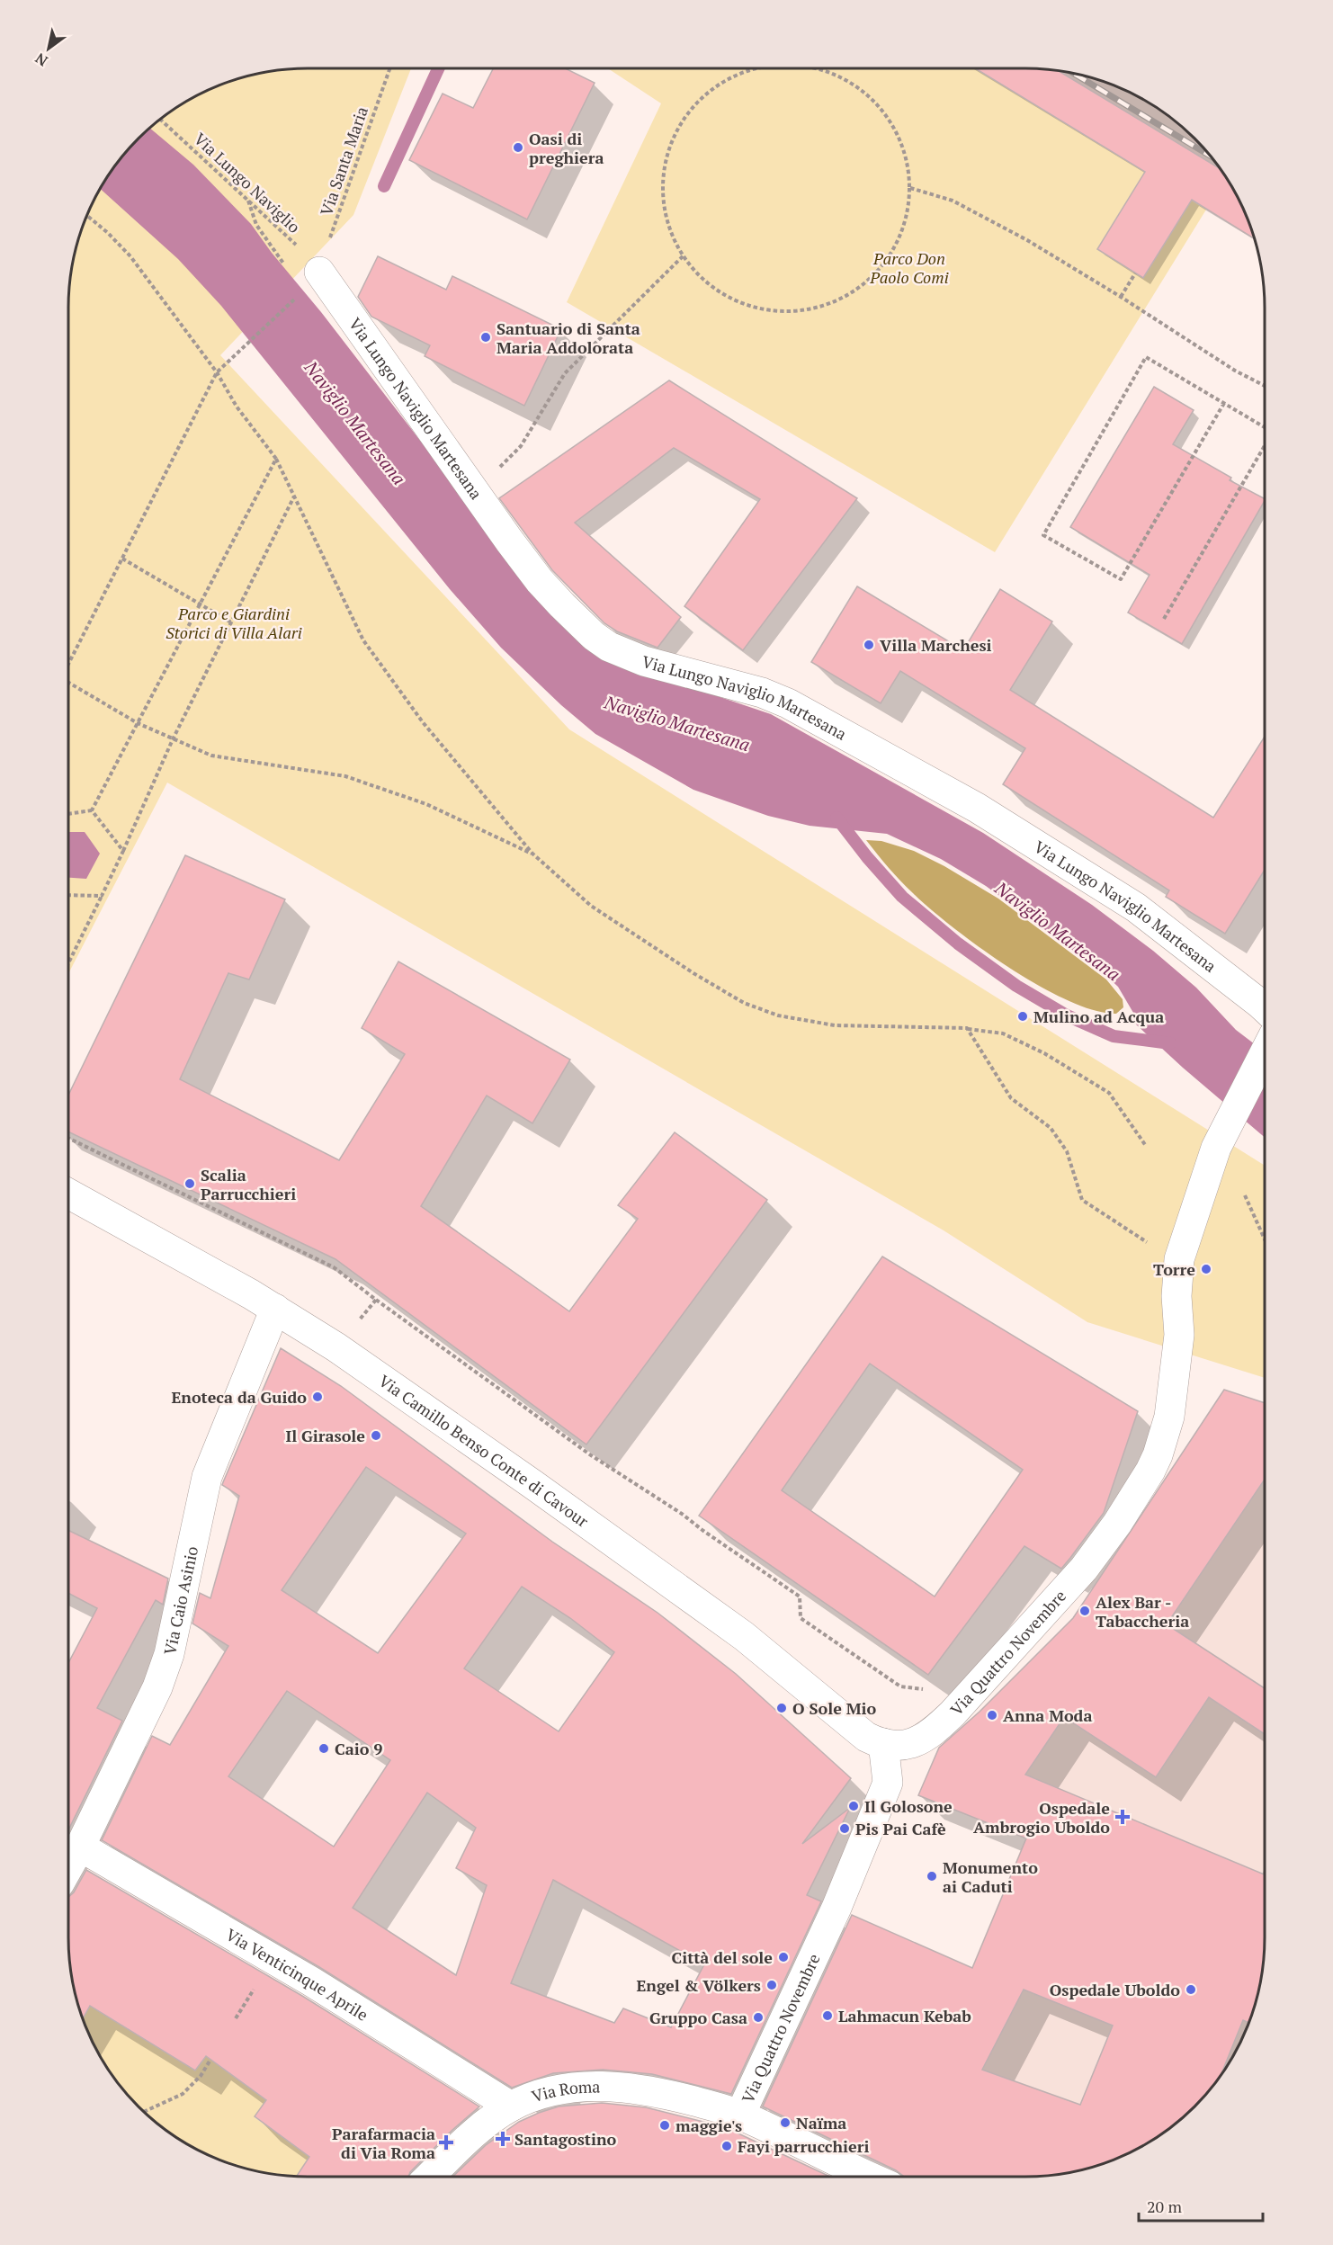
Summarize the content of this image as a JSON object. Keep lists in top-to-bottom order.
{
  "streets": {
    "street": [
      "Via Lungo Naviglio Martesana",
      "Via Camillo Benso Conte di Cavour",
      "Via Caio Asinio",
      "Via Quattro Novembre",
      "Via Venticinque Aprile",
      "Via Roma"
    ],
    "path": ["Via Santa Maria", "Via Lungo Naviglio"]
  },
  "crossings": [
    ["Via Santa Maria", "Via Lungo Naviglio"],
    ["Via Santa Maria", "Via Lungo Naviglio Martesana"],
    ["Via Lungo Naviglio", "Via Lungo Naviglio Martesana"],
    ["Via Camillo Benso Conte di Cavour", "Via Caio Asinio"],
    ["Via Camillo Benso Conte di Cavour", "Via Quattro Novembre"],
    ["Via Caio Asinio", "Via Venticinque Aprile"],
    ["Via Quattro Novembre", "Via Roma"],
    ["Via Venticinque Aprile", "Via Roma"]
  ],
  "water": ["Naviglio Martesana"],
  "parks": ["Parco Don Paolo Comi", "Parco e Giardini Storici di Villa Alari"],
  "places": {
    "other": [
      "Oasi di preghiera",
      "Santuario di Santa Maria Addolorata",
      "Villa Marchesi",
      "Mulino ad Acqua",
      "Scalia Parrucchieri",
      "Torre",
      "Enoteca da Guido",
      "Il Girasole",
      "Alex Bar - Tabaccheria",
      "O Sole Mio",
      "Anna Moda",
      "Caio 9",
      "Il Golosone",
      "Pis Pai Cafè",
      "Monumento ai Caduti",
      "Città del sole",
      "Engel & Völkers",
      "Ospedale Uboldo",
      "Lahmacun Kebab",
      "Gruppo Casa",
      "Naïma",
      "maggie's",
      "Fayi parrucchieri"
    ],
    "health": ["Ospedale Ambrogio Uboldo", "Santagostino", "Parafarmacia di Via Roma"]
  },
  "scale_bar": "20 m",
  "north": "bottom left"
}
